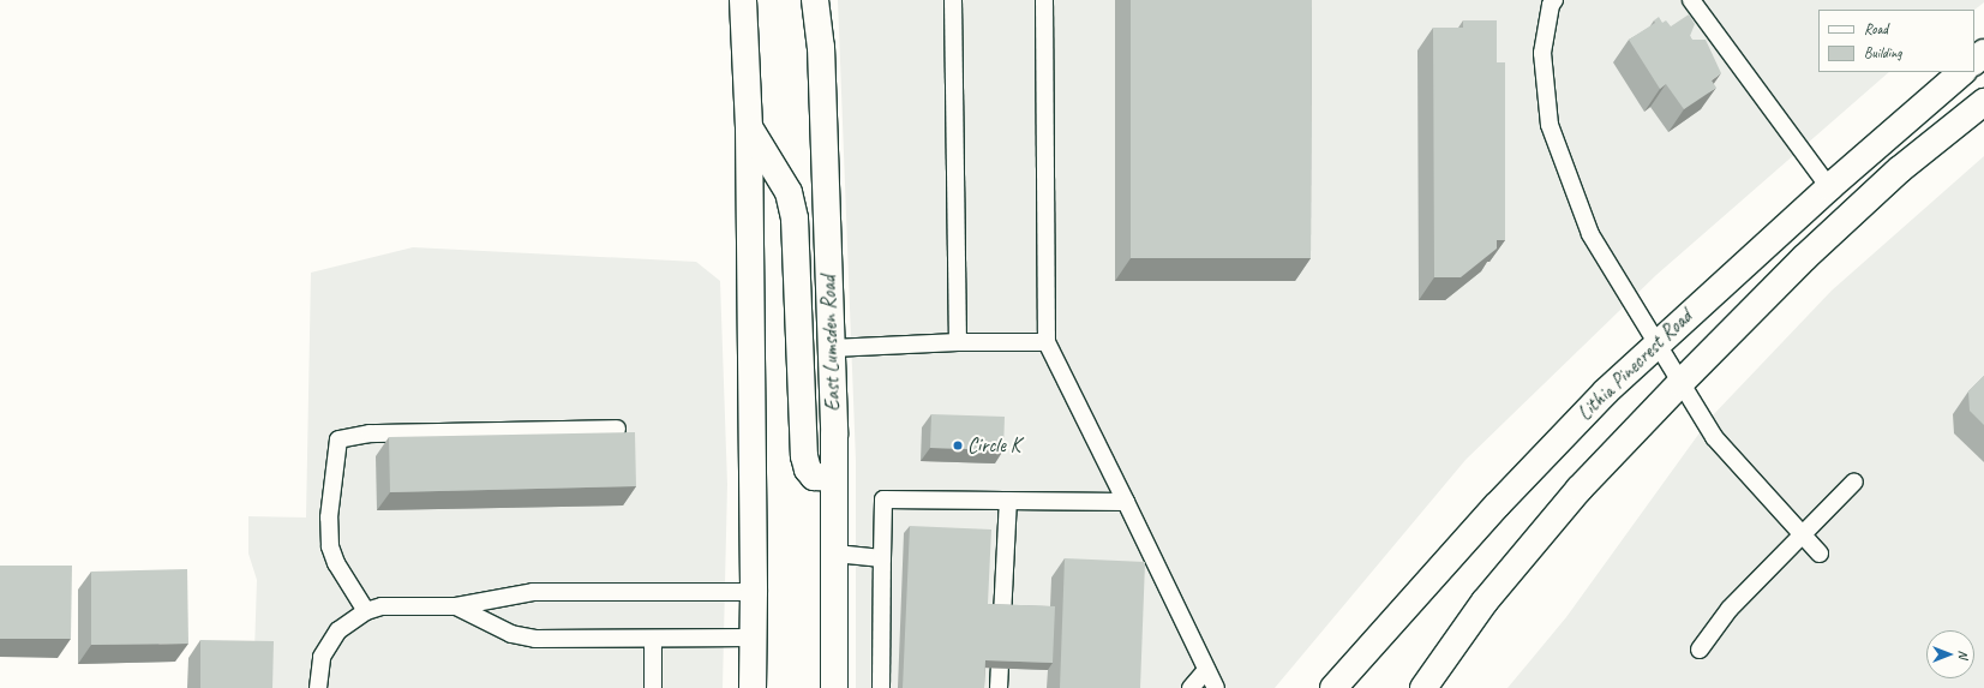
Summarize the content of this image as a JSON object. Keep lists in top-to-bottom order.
{
  "streets": {
    "main road": ["East Lumsden Road", "Lithia Pinecrest Road"]
  },
  "places": ["Circle K"],
  "legend": ["Road", "Building"],
  "north": "right"
}
